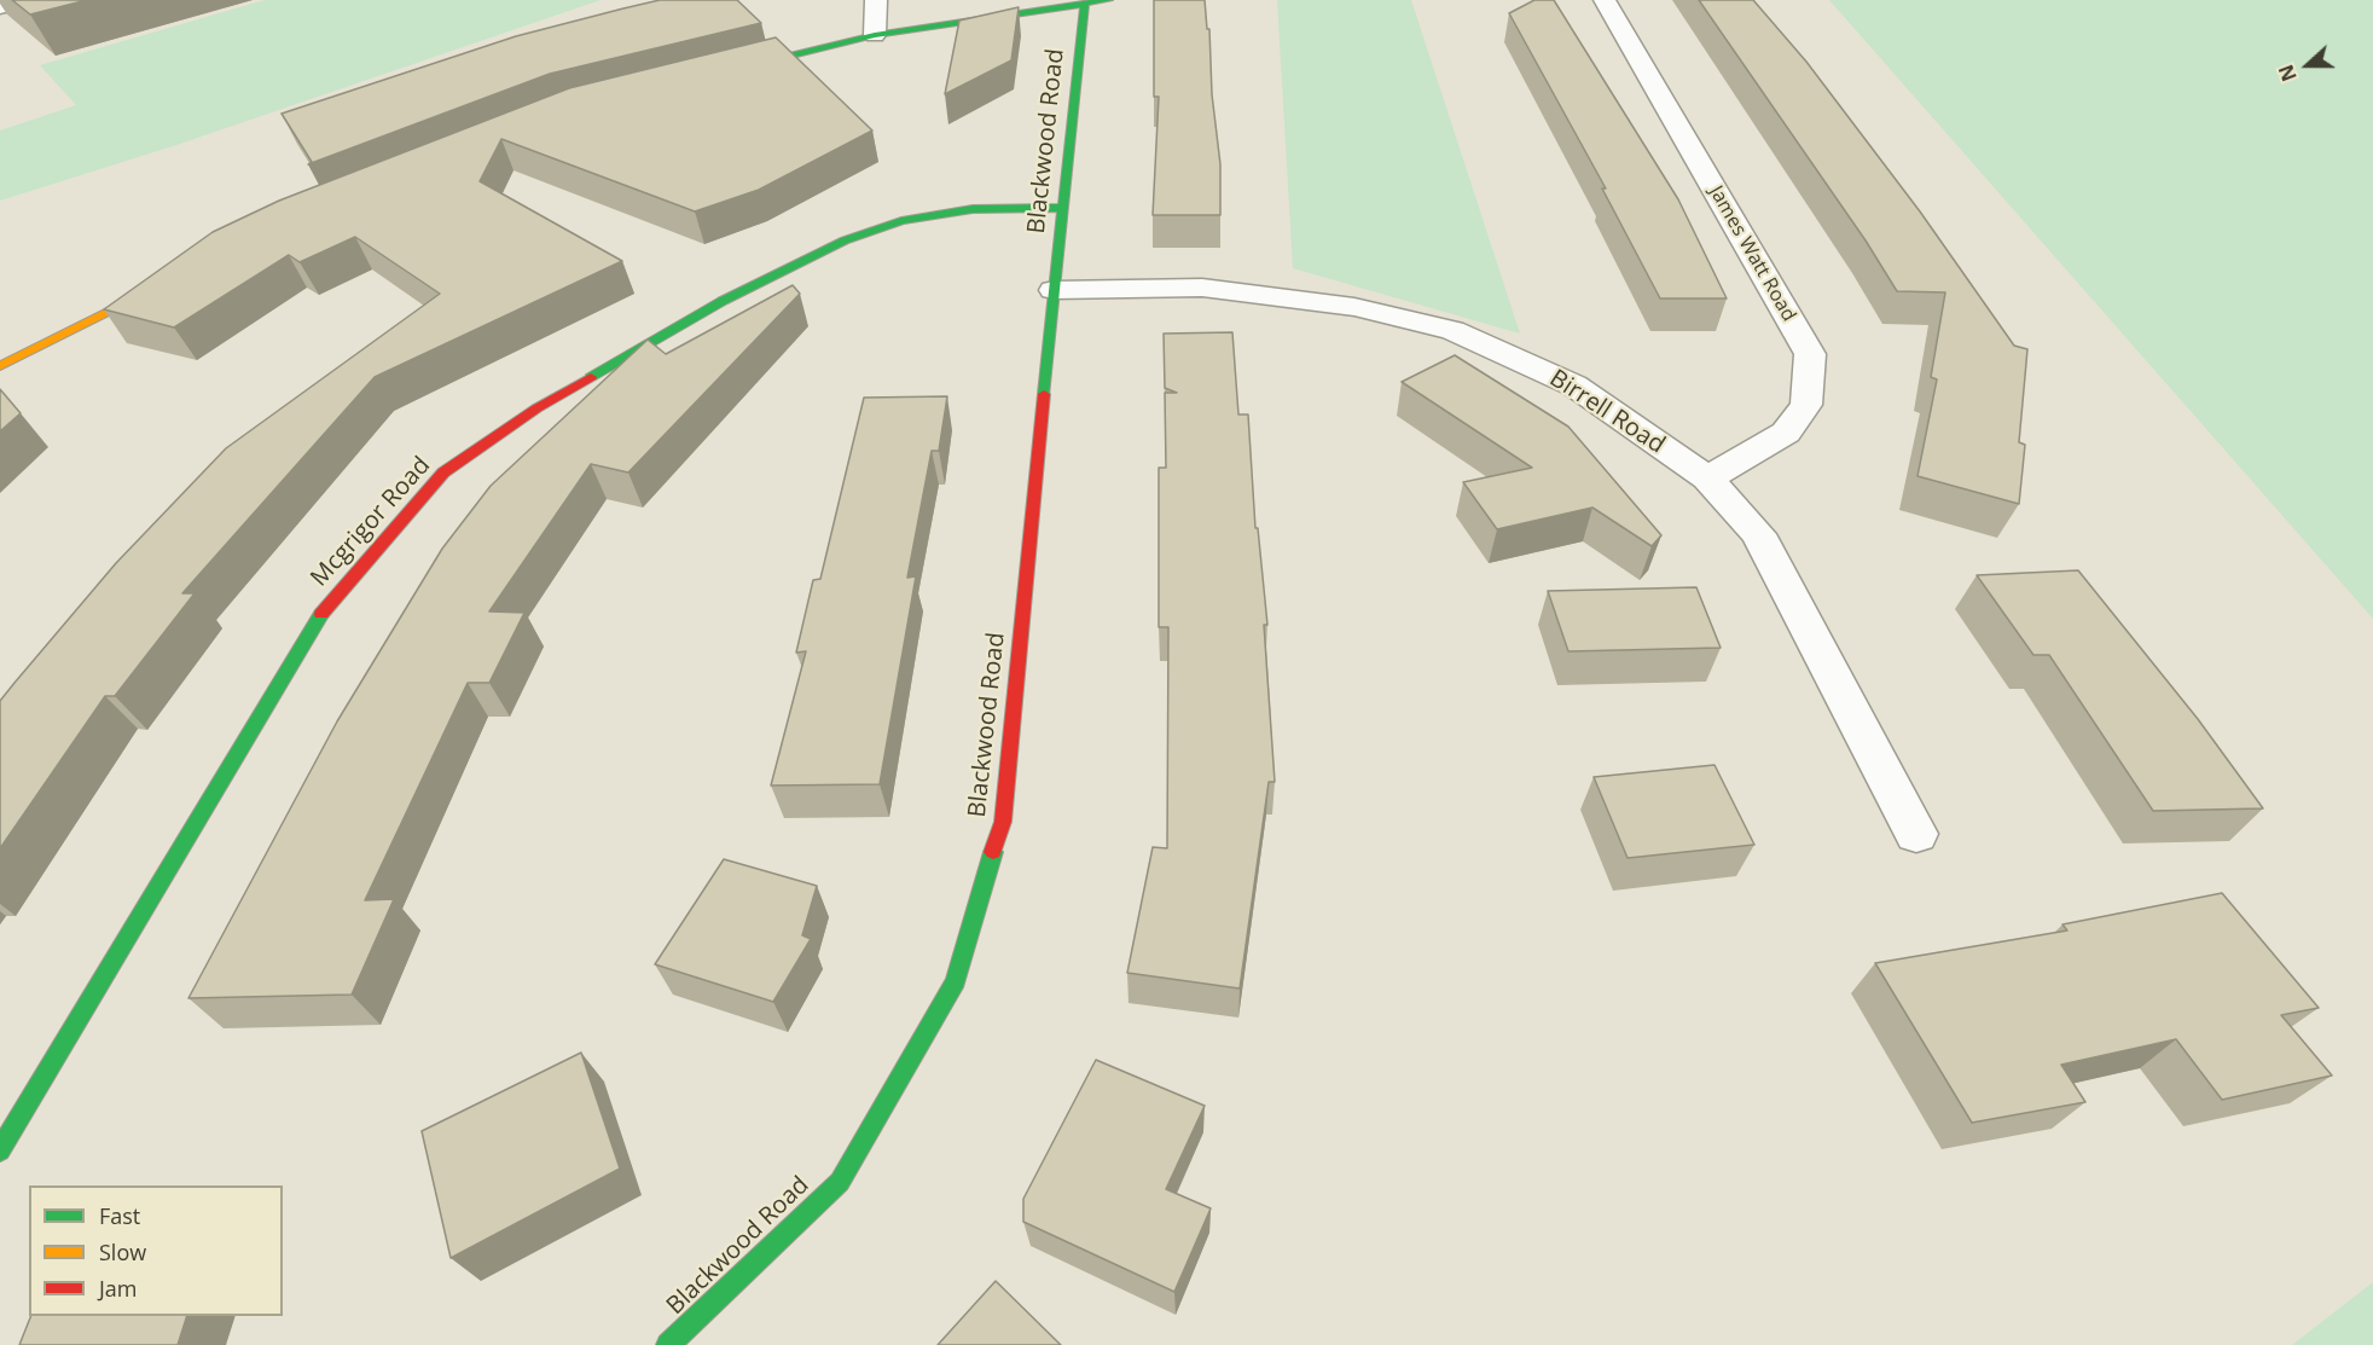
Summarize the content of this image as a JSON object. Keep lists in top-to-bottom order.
{
  "streets": {
    "street": [
      "Blackwood Road",
      "James Watt Road",
      "Birrell Road",
      "Mcgrigor Road"
    ]
  },
  "crossings": [
    ["Blackwood Road", "Birrell Road"],
    ["Blackwood Road", "Mcgrigor Road"],
    ["James Watt Road", "Birrell Road"]
  ],
  "legend": ["Fast", "Slow", "Jam"],
  "north": "left"
}
